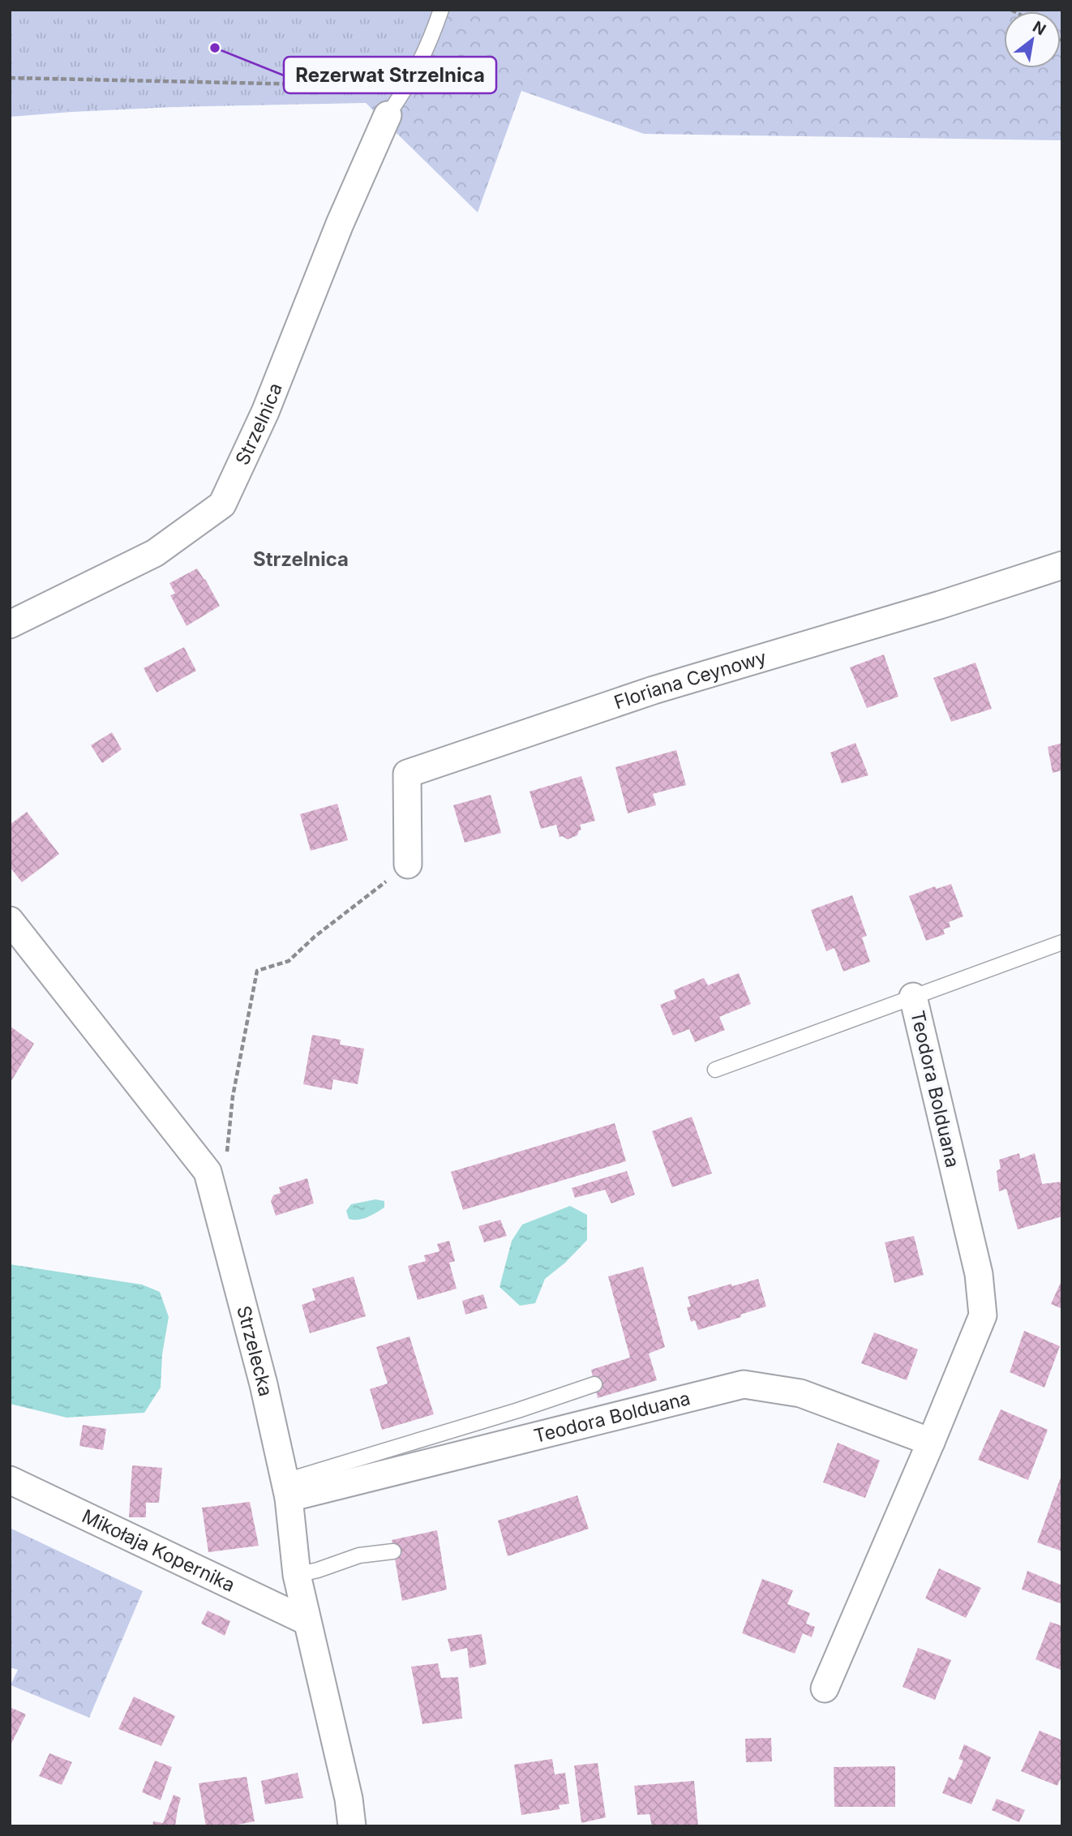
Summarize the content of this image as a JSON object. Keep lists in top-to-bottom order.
{
  "streets": {
    "street": [
      "Strzelnica",
      "Floriana Ceynowy",
      "Teodora Bolduana",
      "Strzelecka",
      "Mikołaja Kopernika"
    ]
  },
  "crossings": [
    ["Teodora Bolduana", "Strzelecka"],
    ["Strzelecka", "Mikołaja Kopernika"]
  ],
  "districts": ["Strzelnica"],
  "places": ["Rezerwat Strzelnica"],
  "north": "top right"
}
